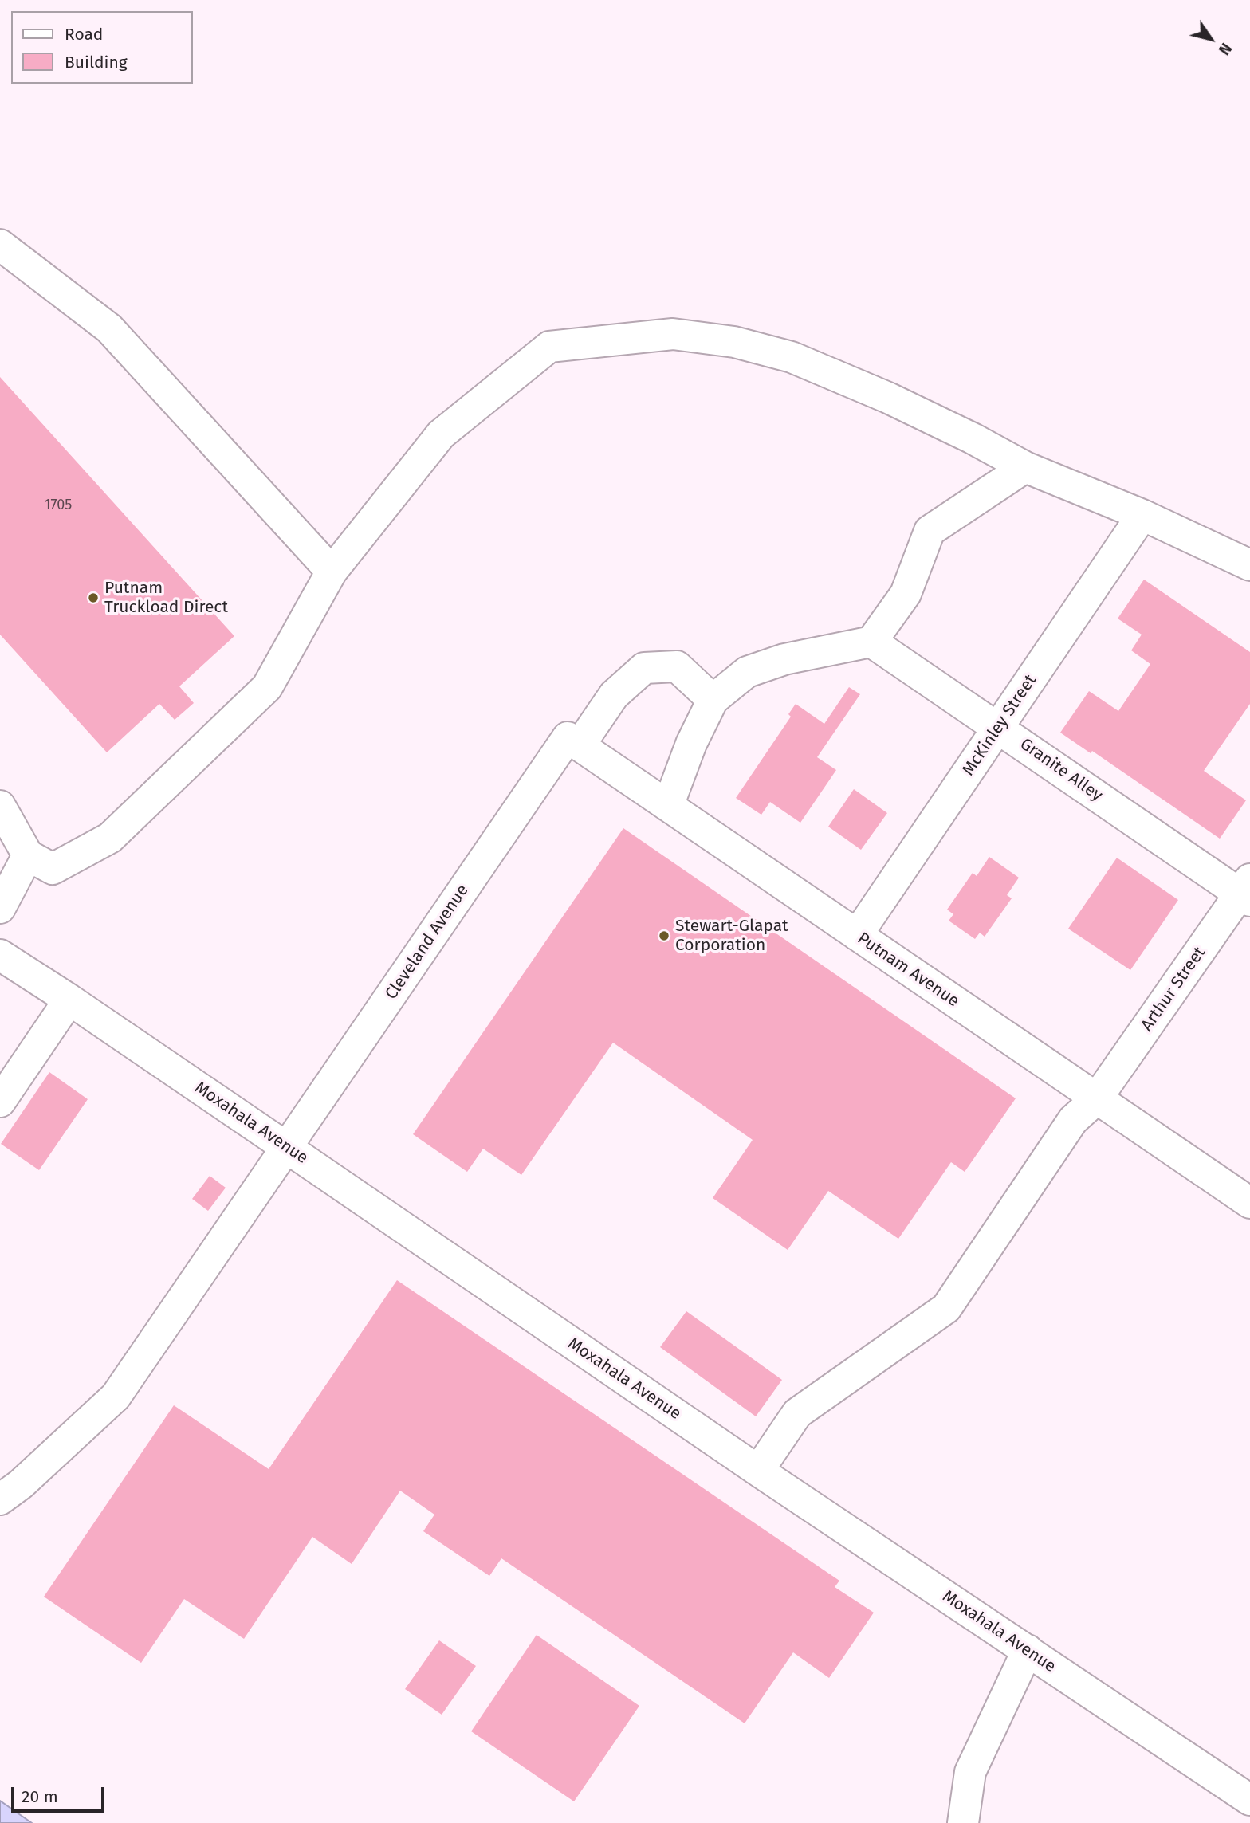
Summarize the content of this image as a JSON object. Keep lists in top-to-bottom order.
{
  "streets": {
    "street": [
      "McKinley Street",
      "Granite Alley",
      "Cleveland Avenue",
      "Putnam Avenue",
      "Arthur Street",
      "Moxahala Avenue"
    ]
  },
  "crossings": [
    ["McKinley Street", "Granite Alley"],
    ["McKinley Street", "Putnam Avenue"],
    ["Granite Alley", "Arthur Street"],
    ["Cleveland Avenue", "Putnam Avenue"],
    ["Cleveland Avenue", "Moxahala Avenue"],
    ["Putnam Avenue", "Arthur Street"],
    ["Arthur Street", "Moxahala Avenue"]
  ],
  "places": ["Putnam Truckload Direct", "Stewart-Glapat Corporation"],
  "house_numbers": ["1705"],
  "legend": ["Road", "Building"],
  "scale_bar": "20 m",
  "north": "bottom right"
}
